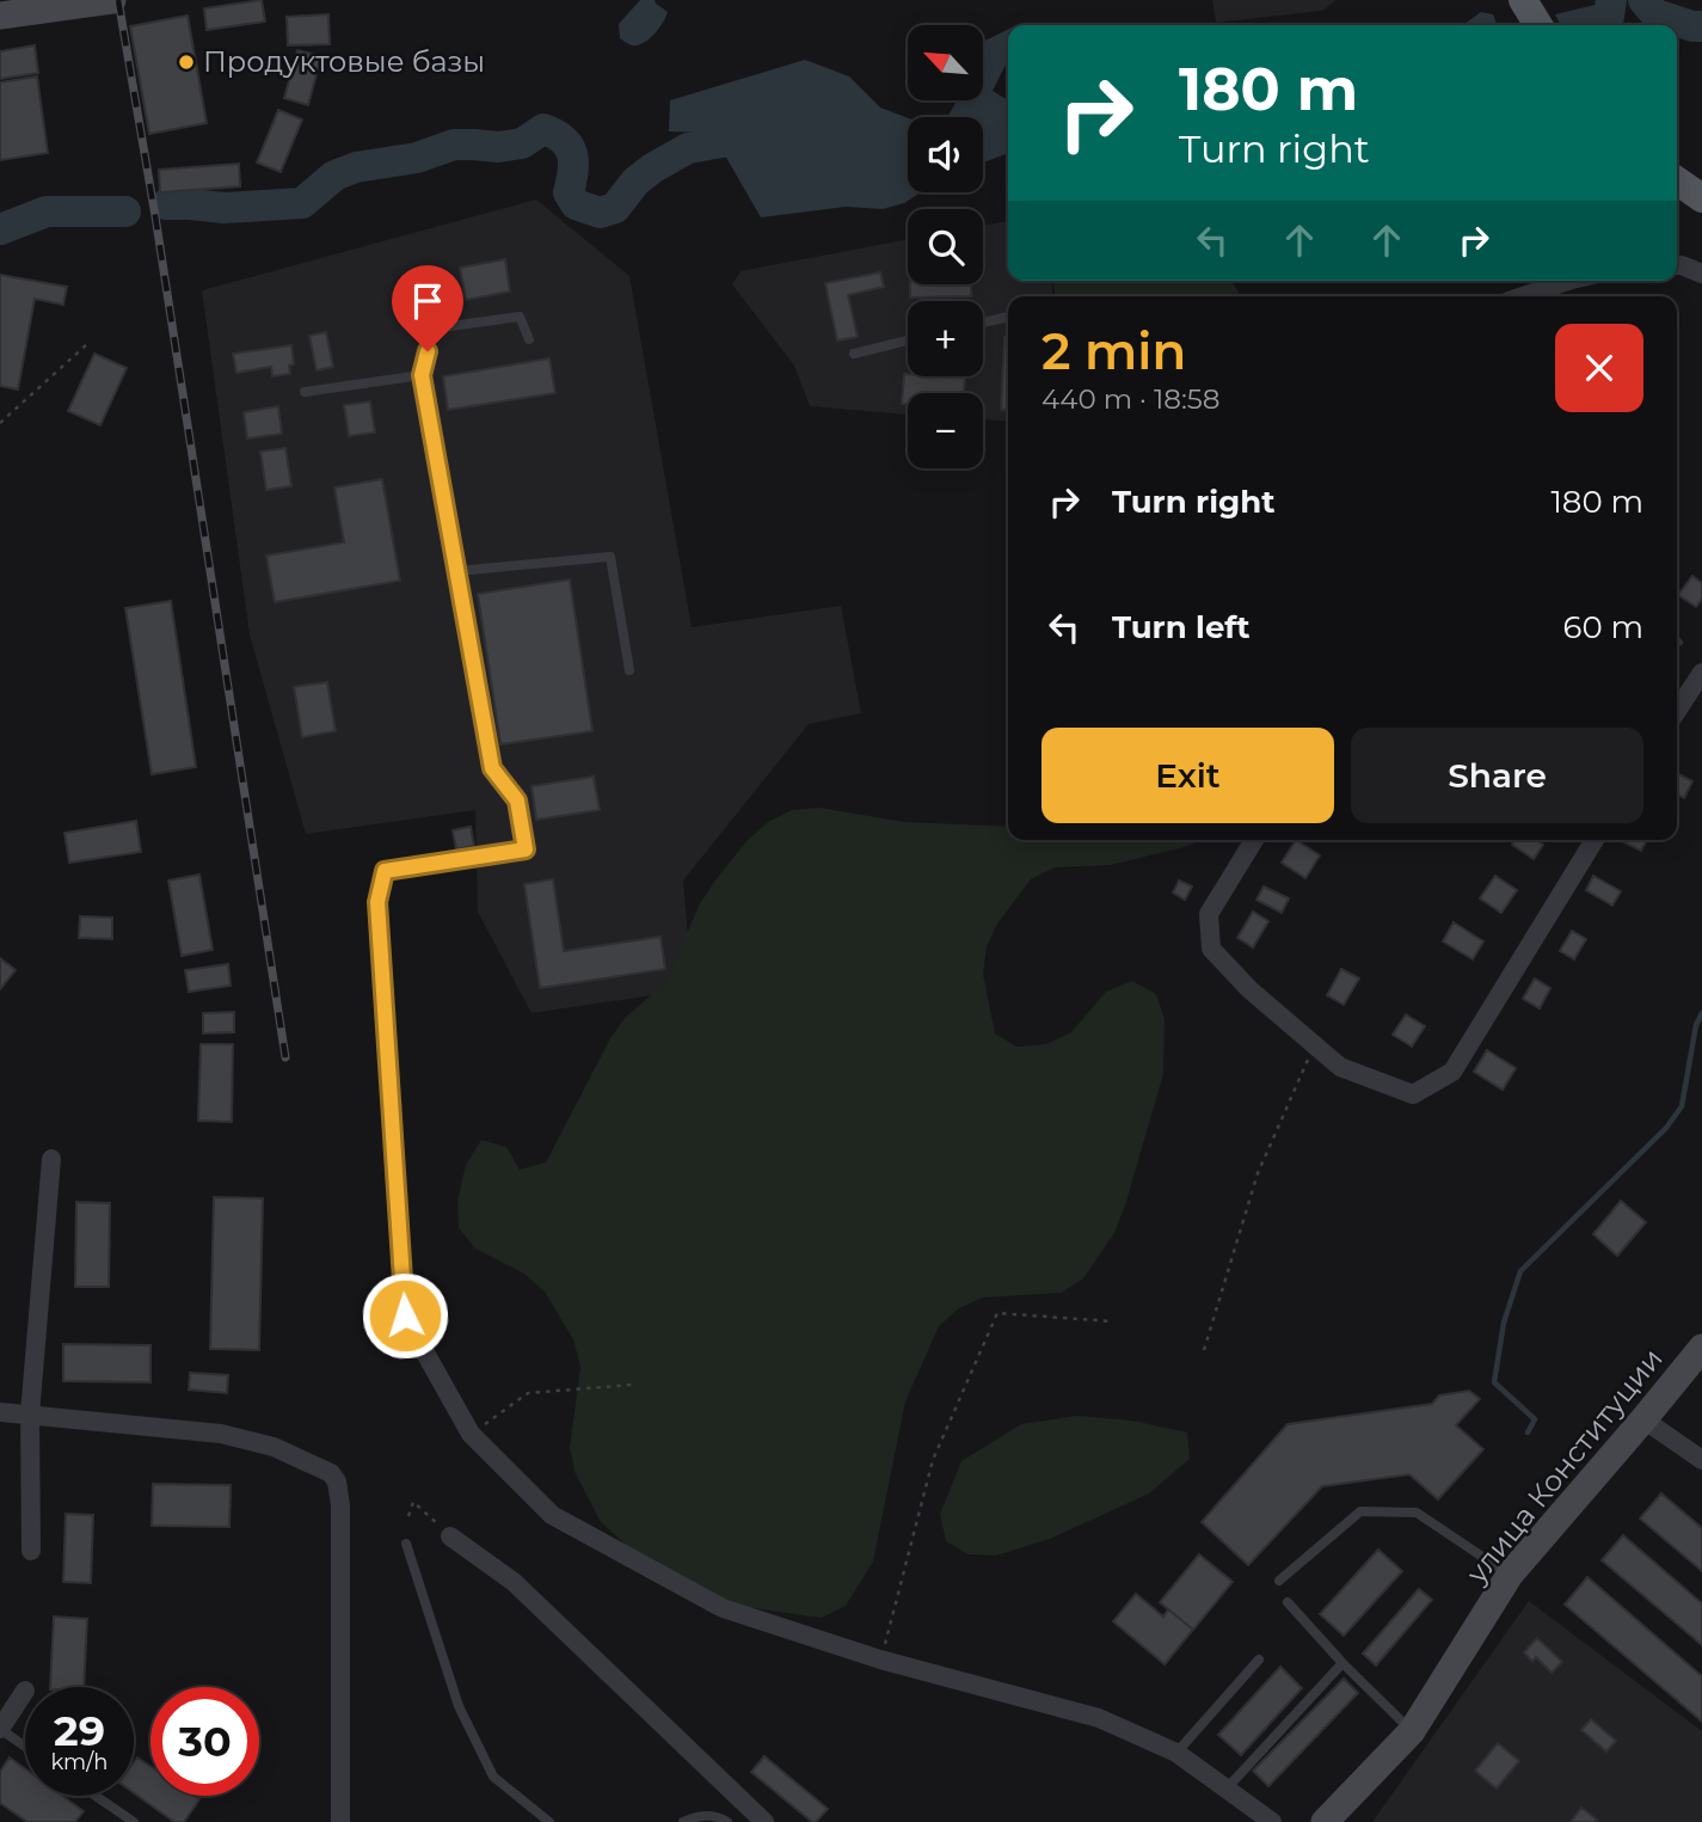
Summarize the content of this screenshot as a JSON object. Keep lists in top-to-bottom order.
{
  "streets": {
    "main road": ["улица Конституции"]
  },
  "places": ["Продуктовые базы"],
  "north": "top left",
  "page": {
    "map_buttons": ["+", "−"],
    "turn": ["180 m", "Turn right"],
    "heading": ["2 min", "440 m · 18:58"],
    "list": [
      {
        "name": "Turn right",
        "value": "180 m"
      },
      {
        "name": "Turn left",
        "value": "60 m"
      }
    ],
    "buttons": ["Exit", "Share"],
    "speed": "29 km/h",
    "limit": "30"
  }
}
